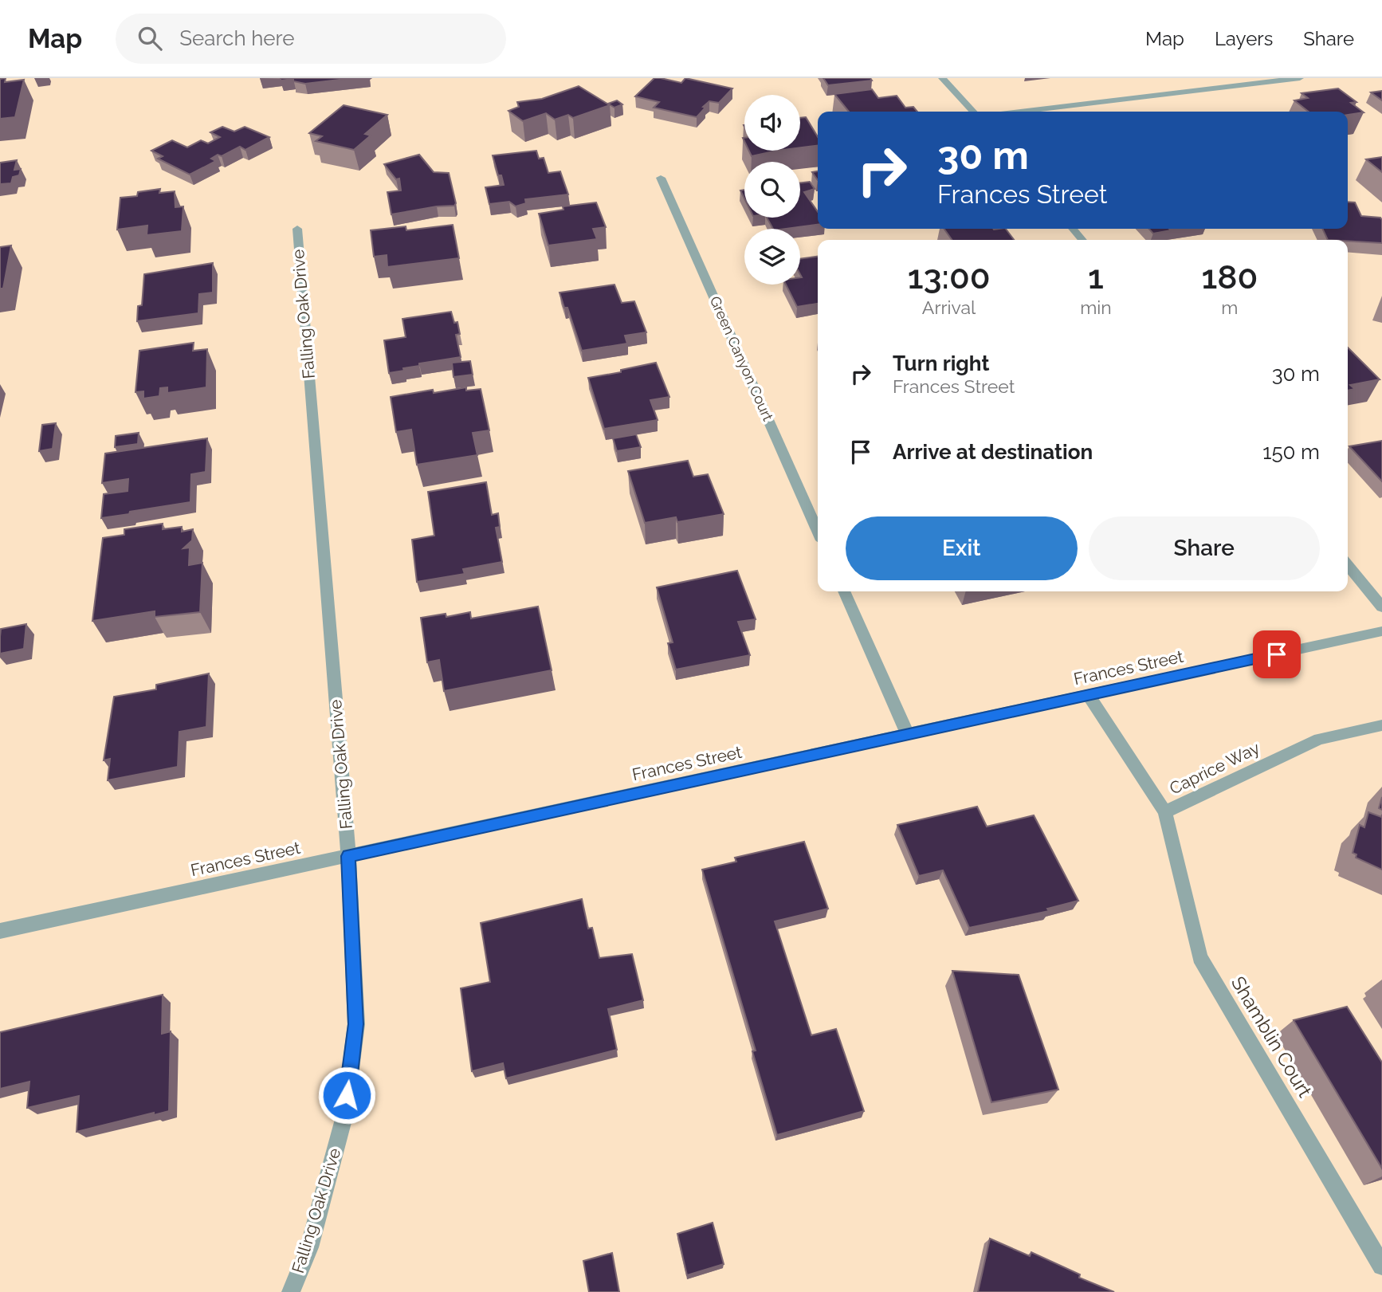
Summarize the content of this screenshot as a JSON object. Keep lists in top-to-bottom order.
{
  "streets": {
    "street": [
      "Falling Oak Drive",
      "Green Canyon Court",
      "Frances Street",
      "Caprice Way",
      "Shamblin Court"
    ]
  },
  "crossings": [
    ["Falling Oak Drive", "Frances Street"],
    ["Frances Street", "Caprice Way"],
    ["Caprice Way", "Shamblin Court"]
  ],
  "page": {
    "header": "Map",
    "search": "Search here",
    "nav": ["Map", "Layers", "Share"],
    "turn": ["30 m", "Frances Street"],
    "eta": [
      "13:00",
      "Arrival",
      "1",
      "min",
      "180",
      "m"
    ],
    "list": [
      {
        "name": "Turn right",
        "note": "Frances Street",
        "value": "30 m"
      },
      {
        "name": "Arrive at destination",
        "value": "150 m"
      }
    ],
    "buttons": ["Exit", "Share"]
  }
}
